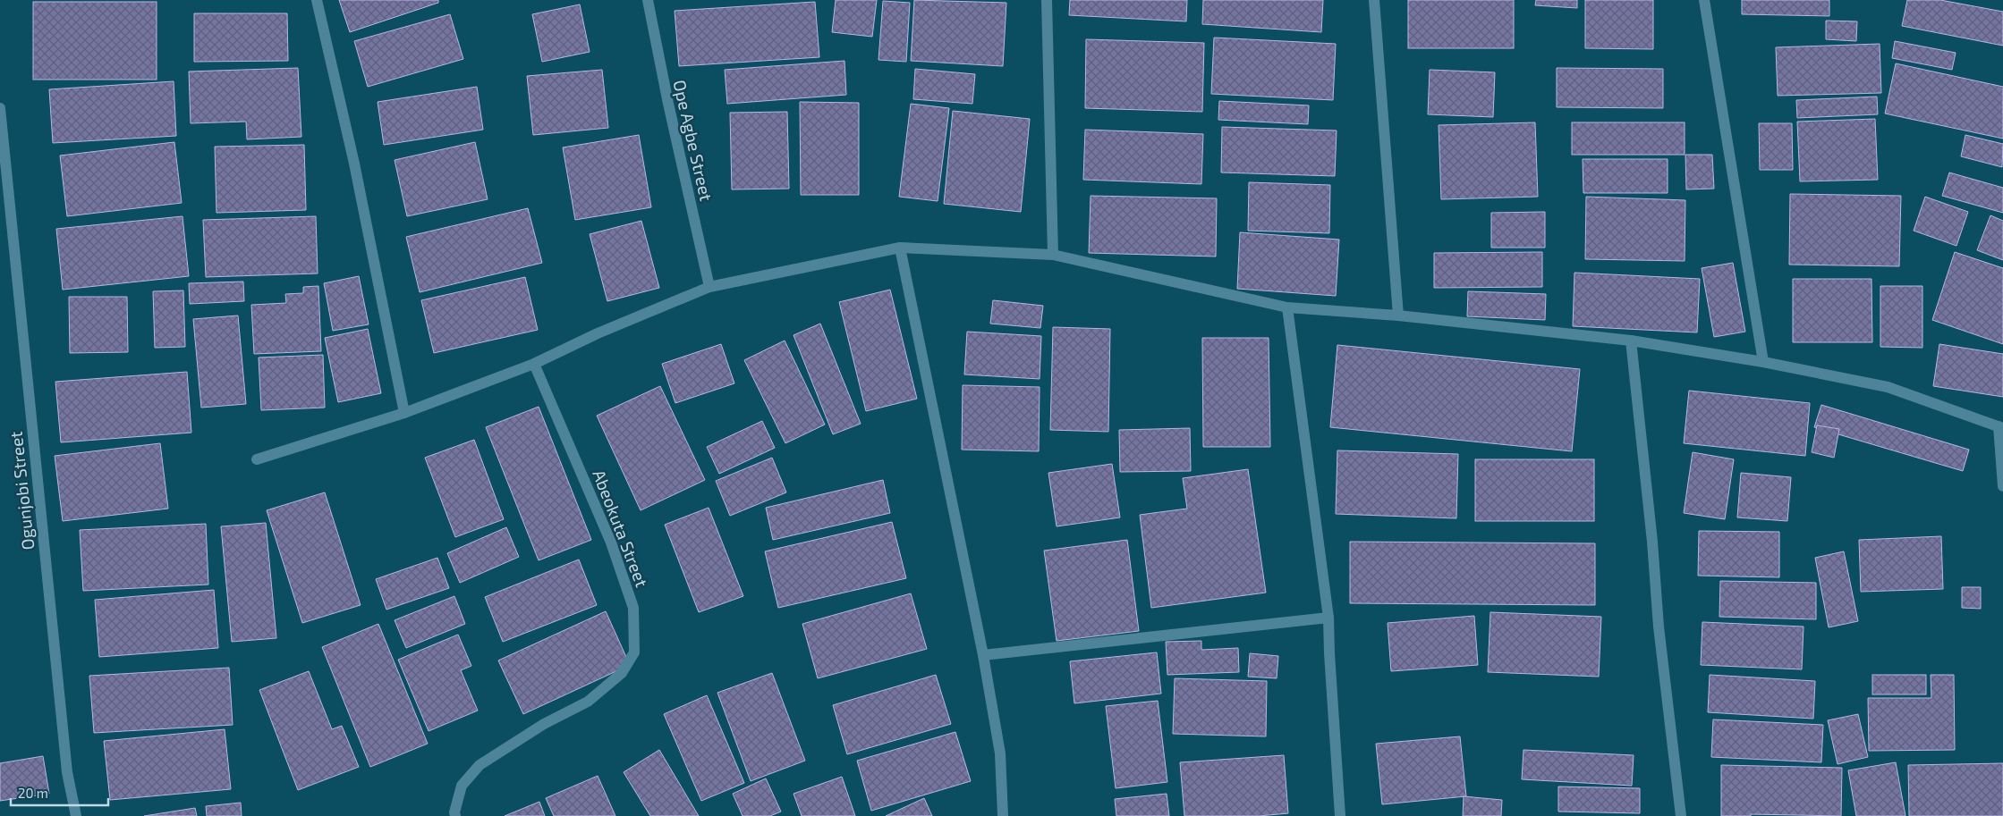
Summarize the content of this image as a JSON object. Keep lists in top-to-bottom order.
{
  "streets": {
    "street": ["Ope Agbe Street", "Ogunjobi Street", "Abeokuta Street"]
  },
  "scale_bar": "20 m"
}
